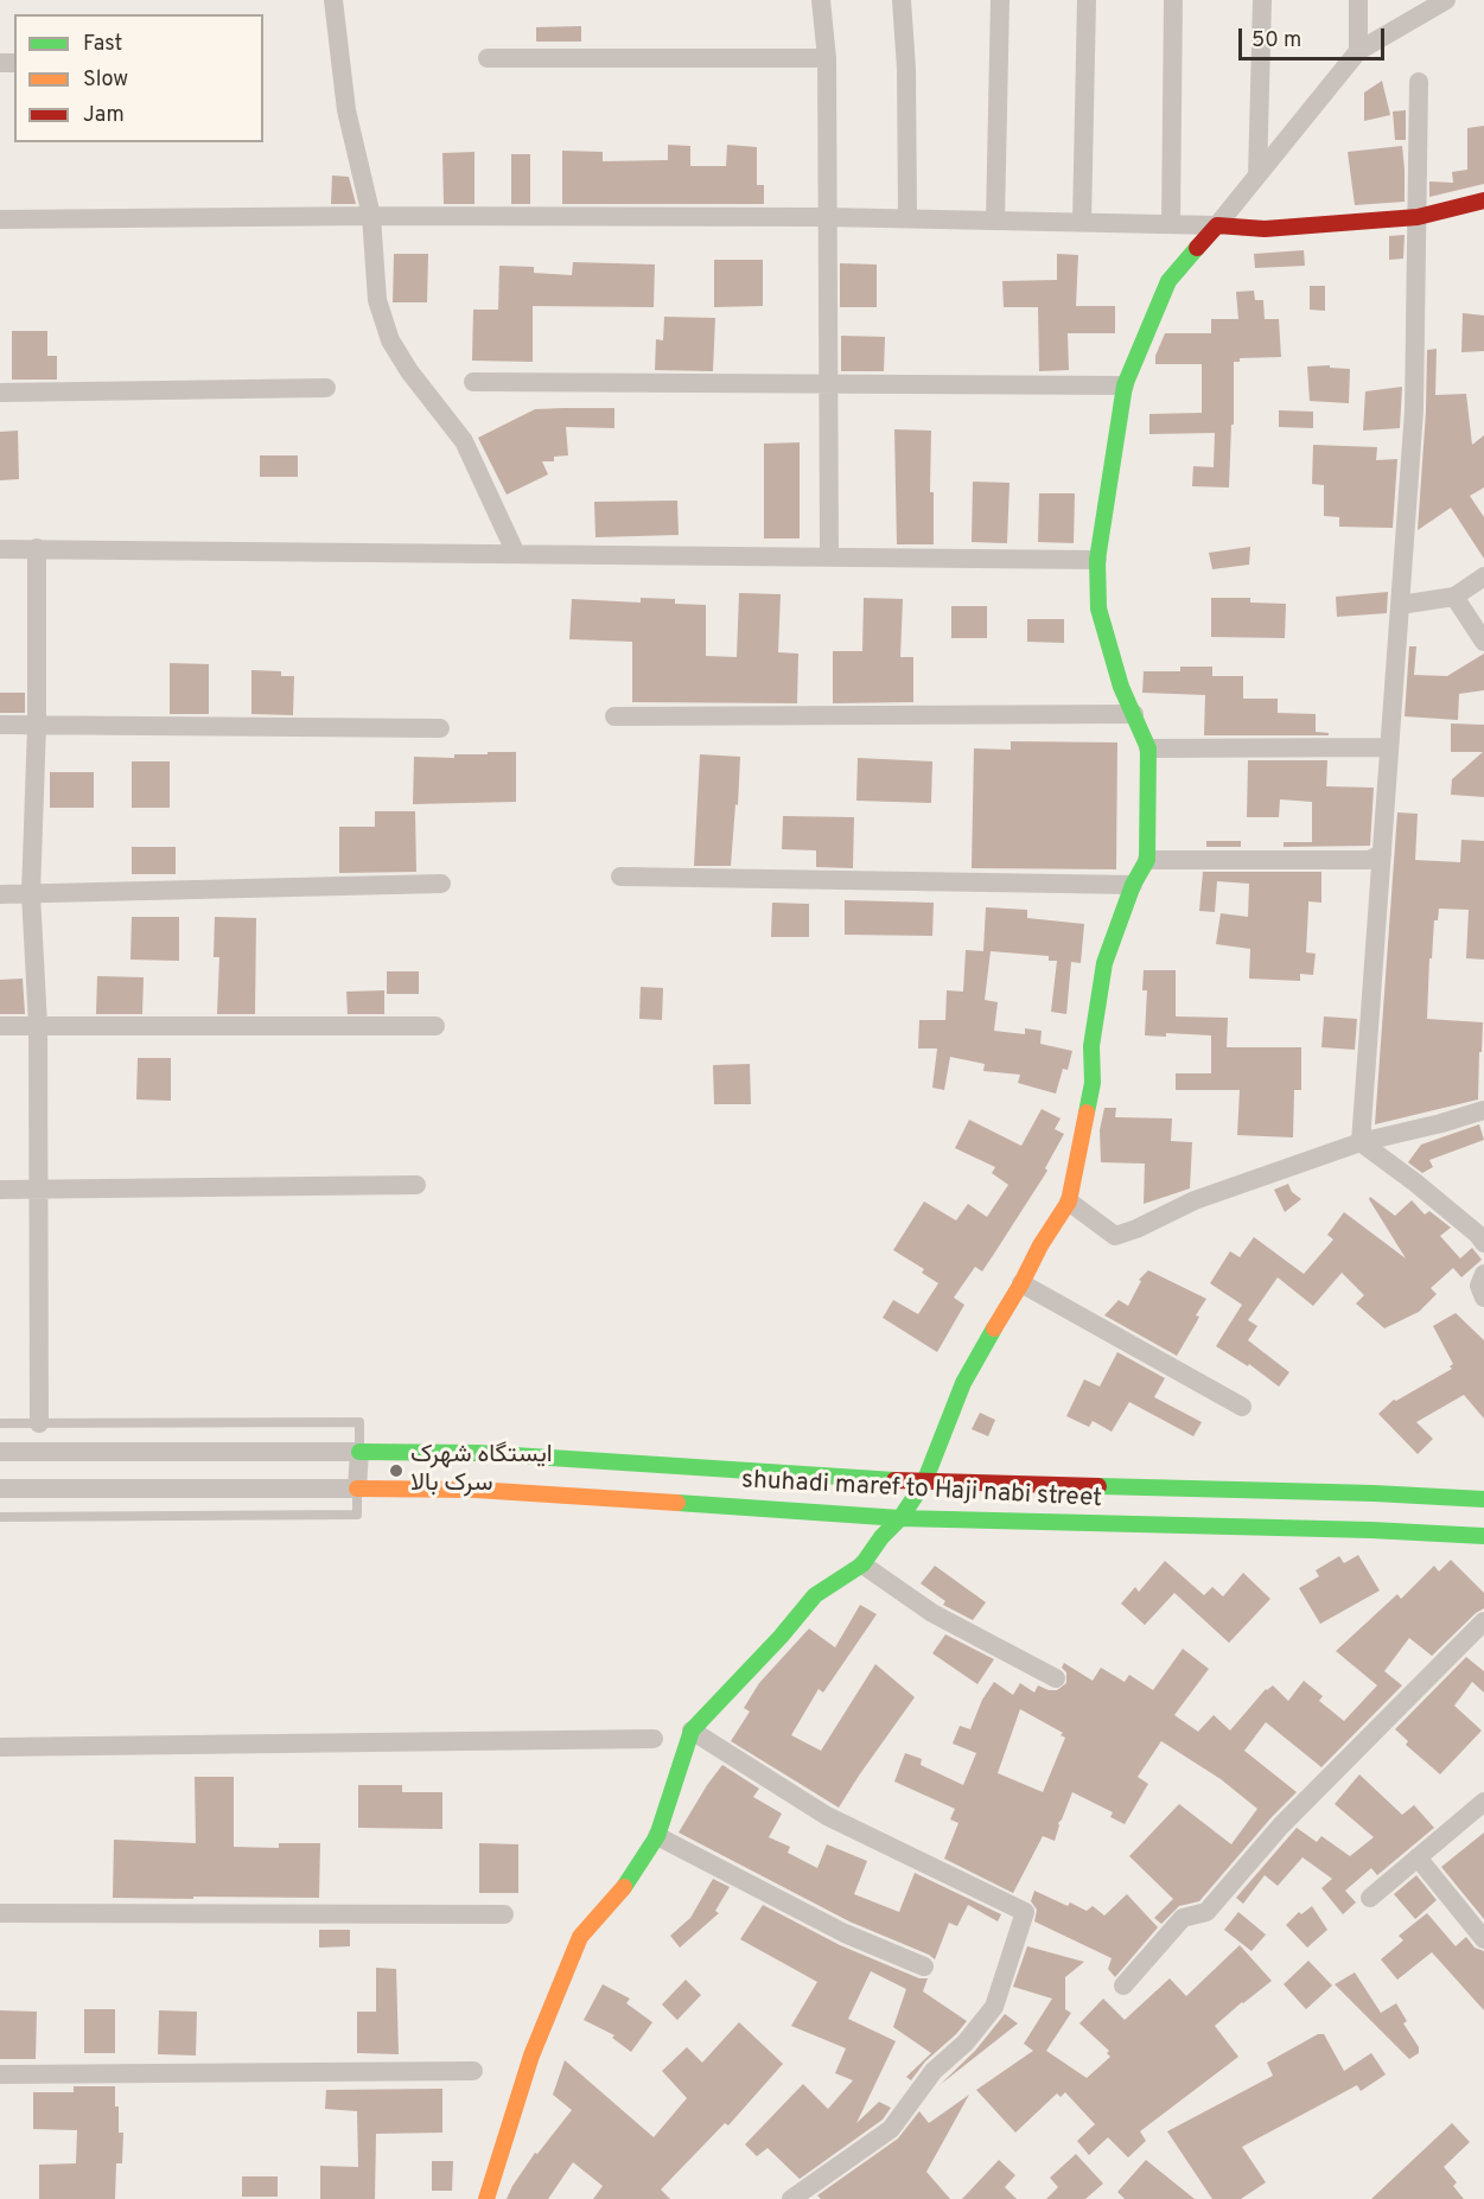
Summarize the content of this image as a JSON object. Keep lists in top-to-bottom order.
{
  "streets": {
    "street": ["shuhadi maref to Haji nabi street"]
  },
  "places": ["ایستگاه شهرک سرک بالا"],
  "legend": ["Fast", "Slow", "Jam"],
  "scale_bar": "50 m"
}
